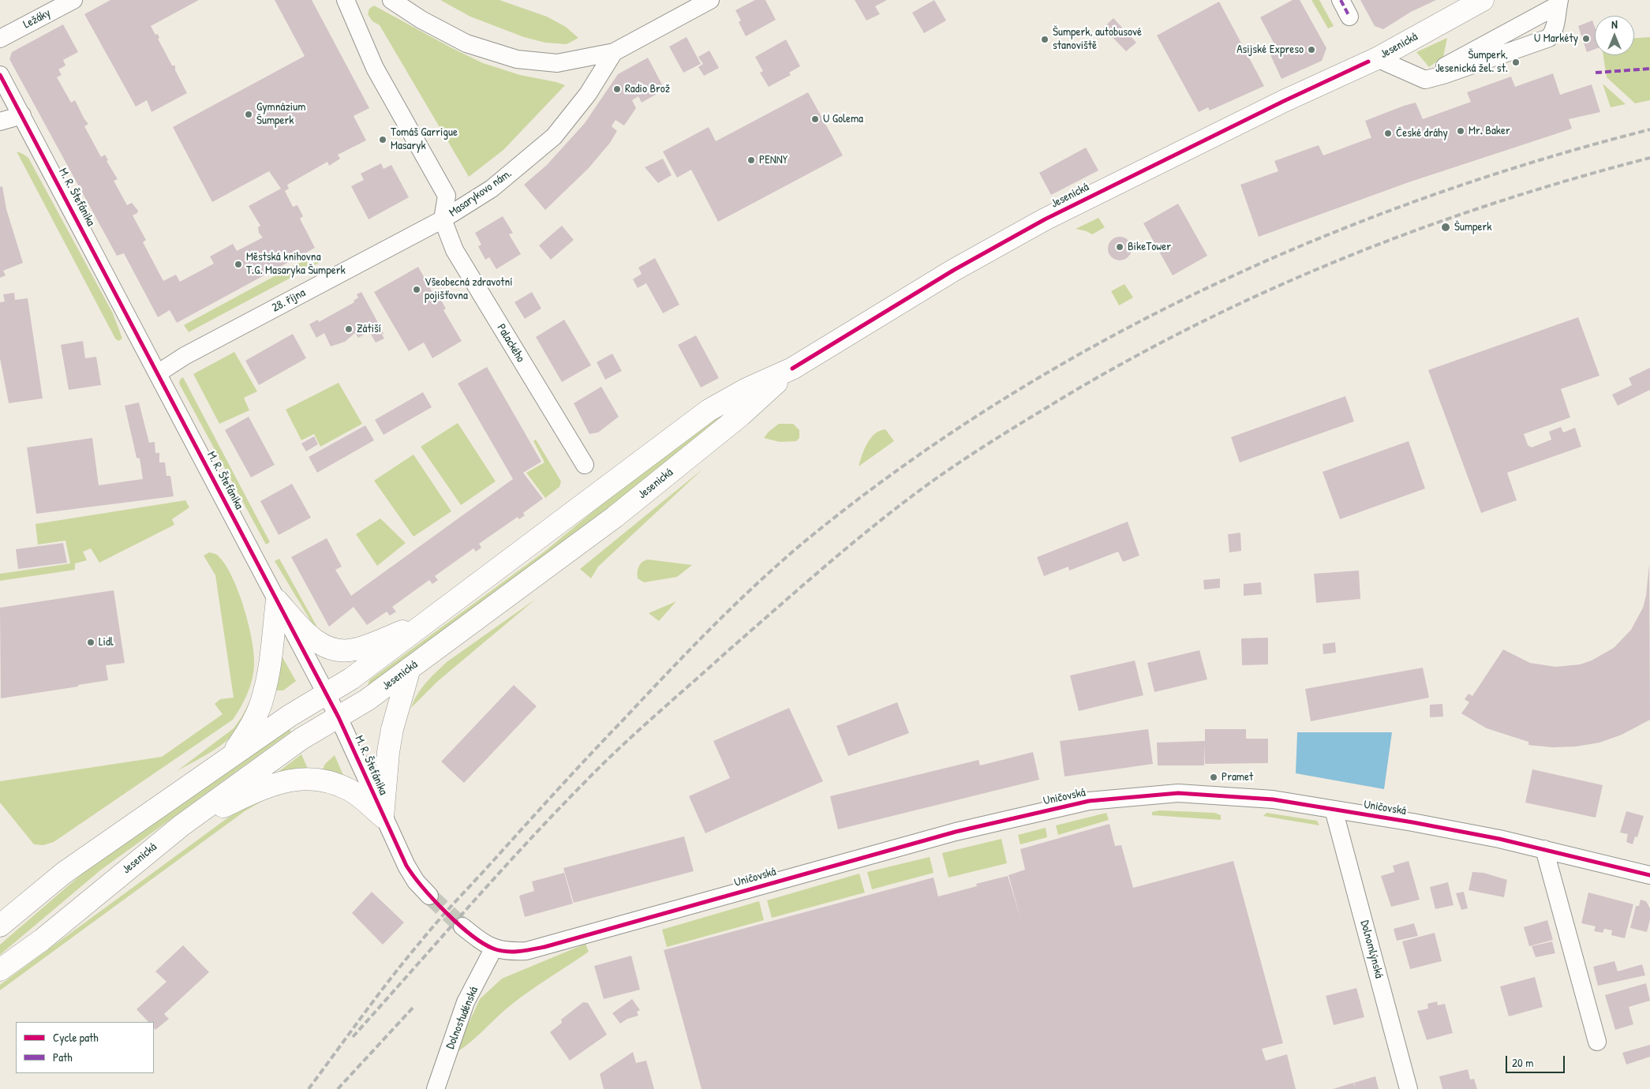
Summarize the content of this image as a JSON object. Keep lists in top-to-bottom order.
{
  "streets": {
    "main road": ["Jesenická"],
    "street": [
      "Ležáky",
      "Masarykovo nám.",
      "M. R. Štefánika",
      "28. října",
      "Palackého",
      "Uničovská",
      "Dolnomlýnská",
      "Dolnostudénská"
    ]
  },
  "crossings": [
    ["Jesenická", "M. R. Štefánika"],
    ["Masarykovo nám.", "28. října"],
    ["Masarykovo nám.", "Palackého"],
    ["M. R. Štefánika", "28. října"],
    ["28. října", "Palackého"],
    ["Uničovská", "Dolnomlýnská"],
    ["Uničovská", "Dolnostudénská"]
  ],
  "places": [
    "U Markéty",
    "Šumperk, autobusové stanoviště",
    "Asijské Expreso",
    "Šumperk, Jesenická žel. st.",
    "Radio Brož",
    "Gymnázium Šumperk",
    "U Golema",
    "Mr. Baker",
    "České dráhy",
    "Tomáš Garrigue Masaryk",
    "PENNY",
    "Šumperk",
    "BikeTower",
    "Městská knihovna T.G. Masaryka Šumperk",
    "Všeobecná zdravotní pojišťovna",
    "Zátiší",
    "Lidl",
    "Pramet"
  ],
  "legend": ["Cycle path", "Path"],
  "scale_bar": "20 m",
  "north": "top"
}
